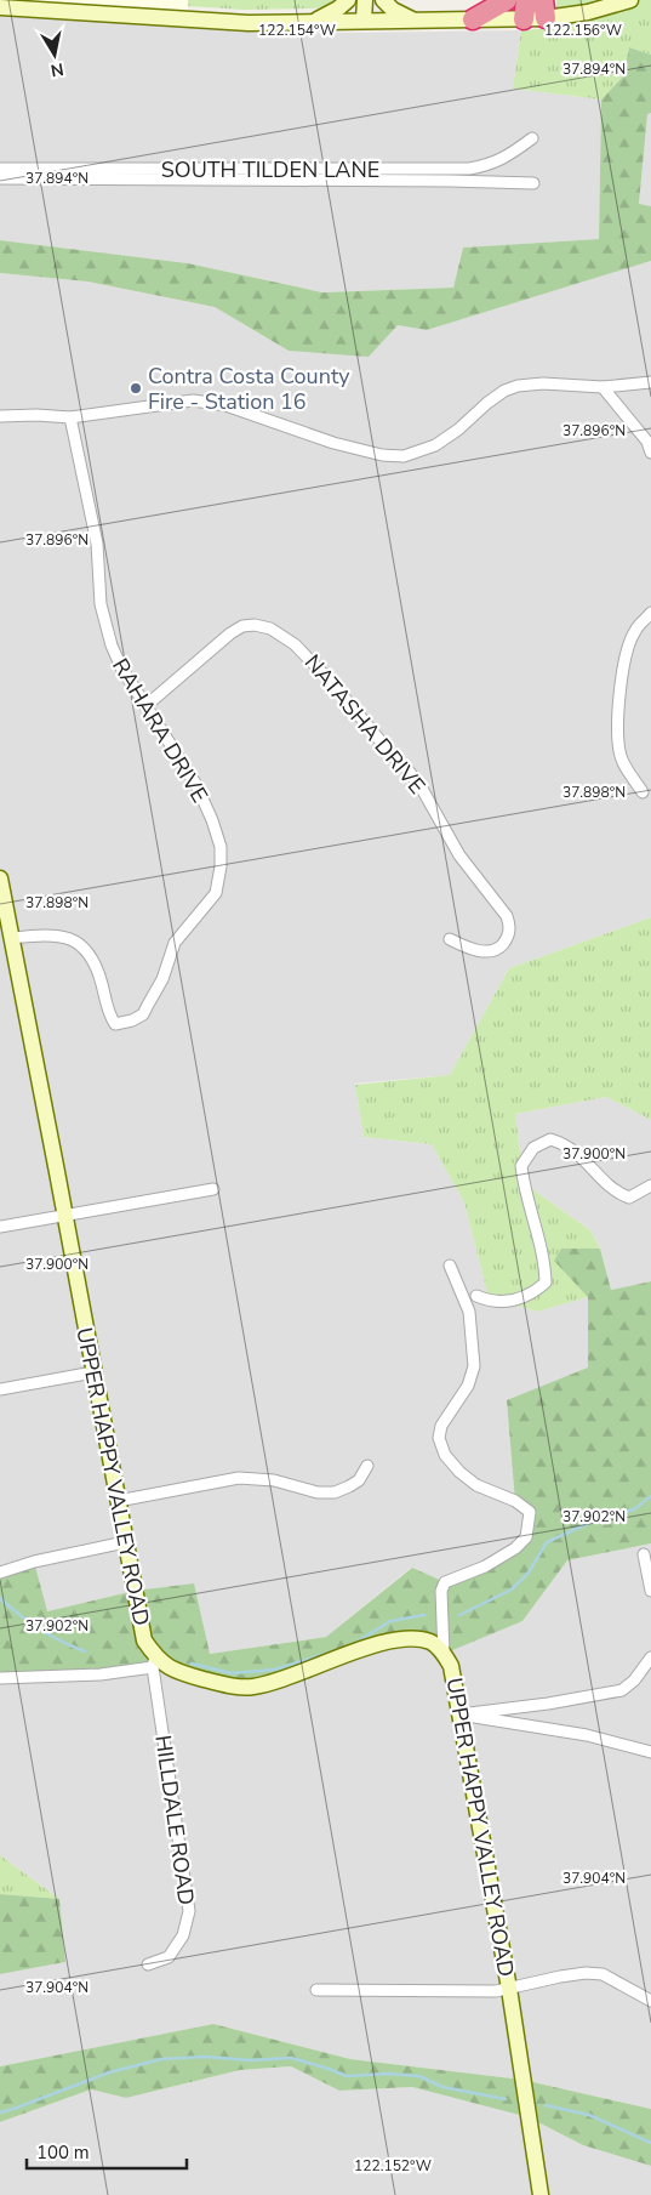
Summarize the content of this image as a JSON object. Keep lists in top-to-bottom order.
{
  "streets": {
    "street": [
      "SOUTH TILDEN LANE",
      "NATASHA DRIVE",
      "RAHARA DRIVE",
      "UPPER HAPPY VALLEY ROAD",
      "HILLDALE ROAD"
    ]
  },
  "crossings": [
    ["NATASHA DRIVE", "RAHARA DRIVE"],
    ["RAHARA DRIVE", "UPPER HAPPY VALLEY ROAD"],
    ["UPPER HAPPY VALLEY ROAD", "HILLDALE ROAD"]
  ],
  "places": ["Contra Costa County Fire - Station 16"],
  "scale_bar": "100 m",
  "north": "bottom",
  "coordinates": [
    "122.156°W",
    "122.154°W",
    "37.894°N",
    "37.896°N",
    "37.898°N",
    "37.900°N",
    "37.902°N",
    "37.904°N",
    "122.152°W"
  ]
}
